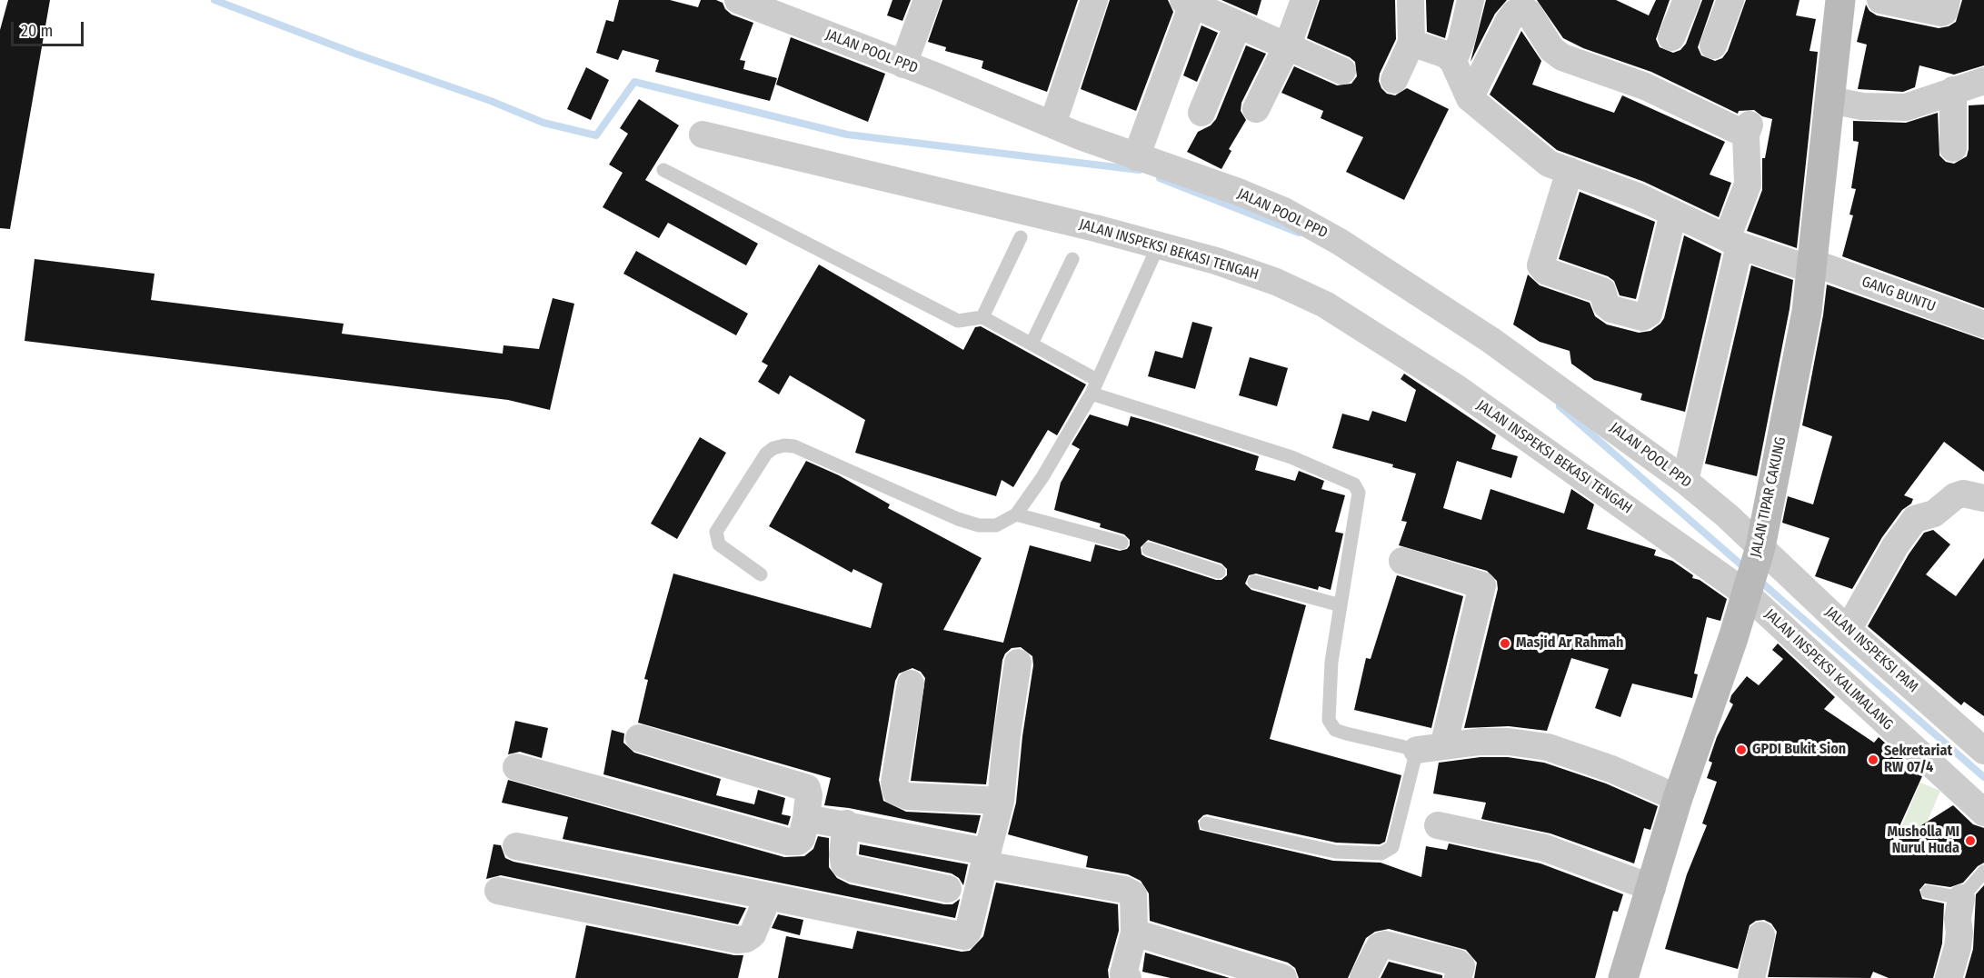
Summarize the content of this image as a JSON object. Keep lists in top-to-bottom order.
{
  "streets": {
    "street": [
      "JALAN POOL PPD",
      "JALAN INSPEKSI BEKASI TENGAH",
      "GANG BUNTU",
      "JALAN TIPAR CAKUNG",
      "JALAN INSPEKSI PAM",
      "JALAN INSPEKSI KALIMALANG"
    ]
  },
  "crossings": [
    ["JALAN POOL PPD", "JALAN TIPAR CAKUNG"],
    ["JALAN POOL PPD", "JALAN INSPEKSI PAM"],
    ["JALAN INSPEKSI BEKASI TENGAH", "JALAN TIPAR CAKUNG"],
    ["JALAN INSPEKSI BEKASI TENGAH", "JALAN INSPEKSI KALIMALANG"],
    ["GANG BUNTU", "JALAN TIPAR CAKUNG"],
    ["JALAN TIPAR CAKUNG", "JALAN INSPEKSI PAM"],
    ["JALAN TIPAR CAKUNG", "JALAN INSPEKSI KALIMALANG"]
  ],
  "places": [
    "Masjid Ar Rahmah",
    "GPDI Bukit Sion",
    "Sekretariat RW 07/4",
    "Musholla MI Nurul Huda"
  ],
  "scale_bar": "20 m"
}
